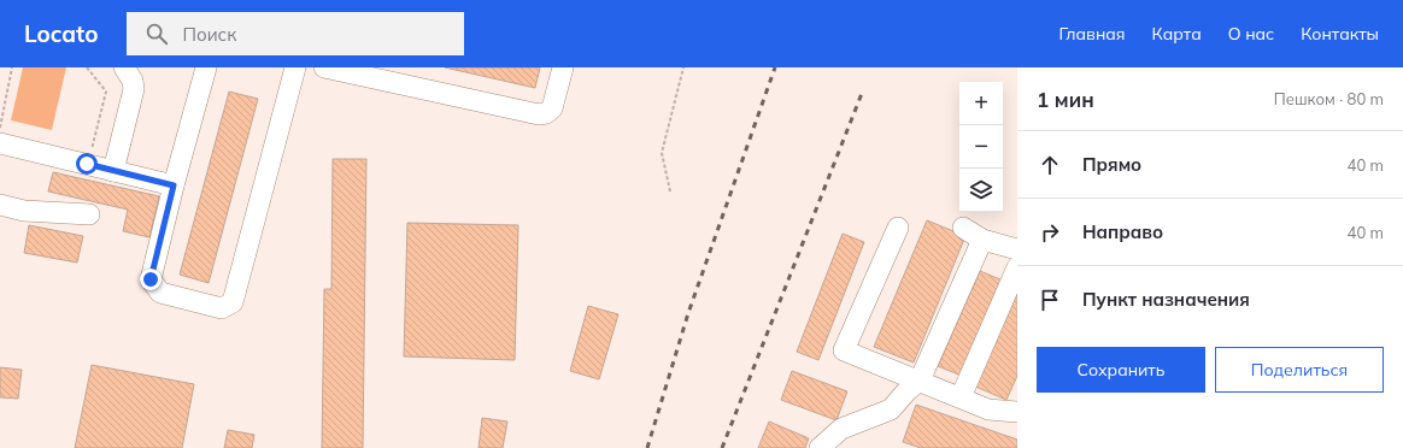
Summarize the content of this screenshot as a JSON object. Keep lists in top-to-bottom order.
{
  "page": {
    "header": "Locato",
    "search": "Поиск",
    "nav": [
      "Главная",
      "Карта",
      "О нас",
      "Контакты"
    ],
    "heading": ["1 мин", "Пешком · 80 m"],
    "map_buttons": ["+", "−"],
    "list": [
      ["Прямо", "40 m"],
      ["Направо", "40 m"],
      "Пункт назначения"
    ],
    "buttons": ["Сохранить", "Поделиться"]
  }
}
